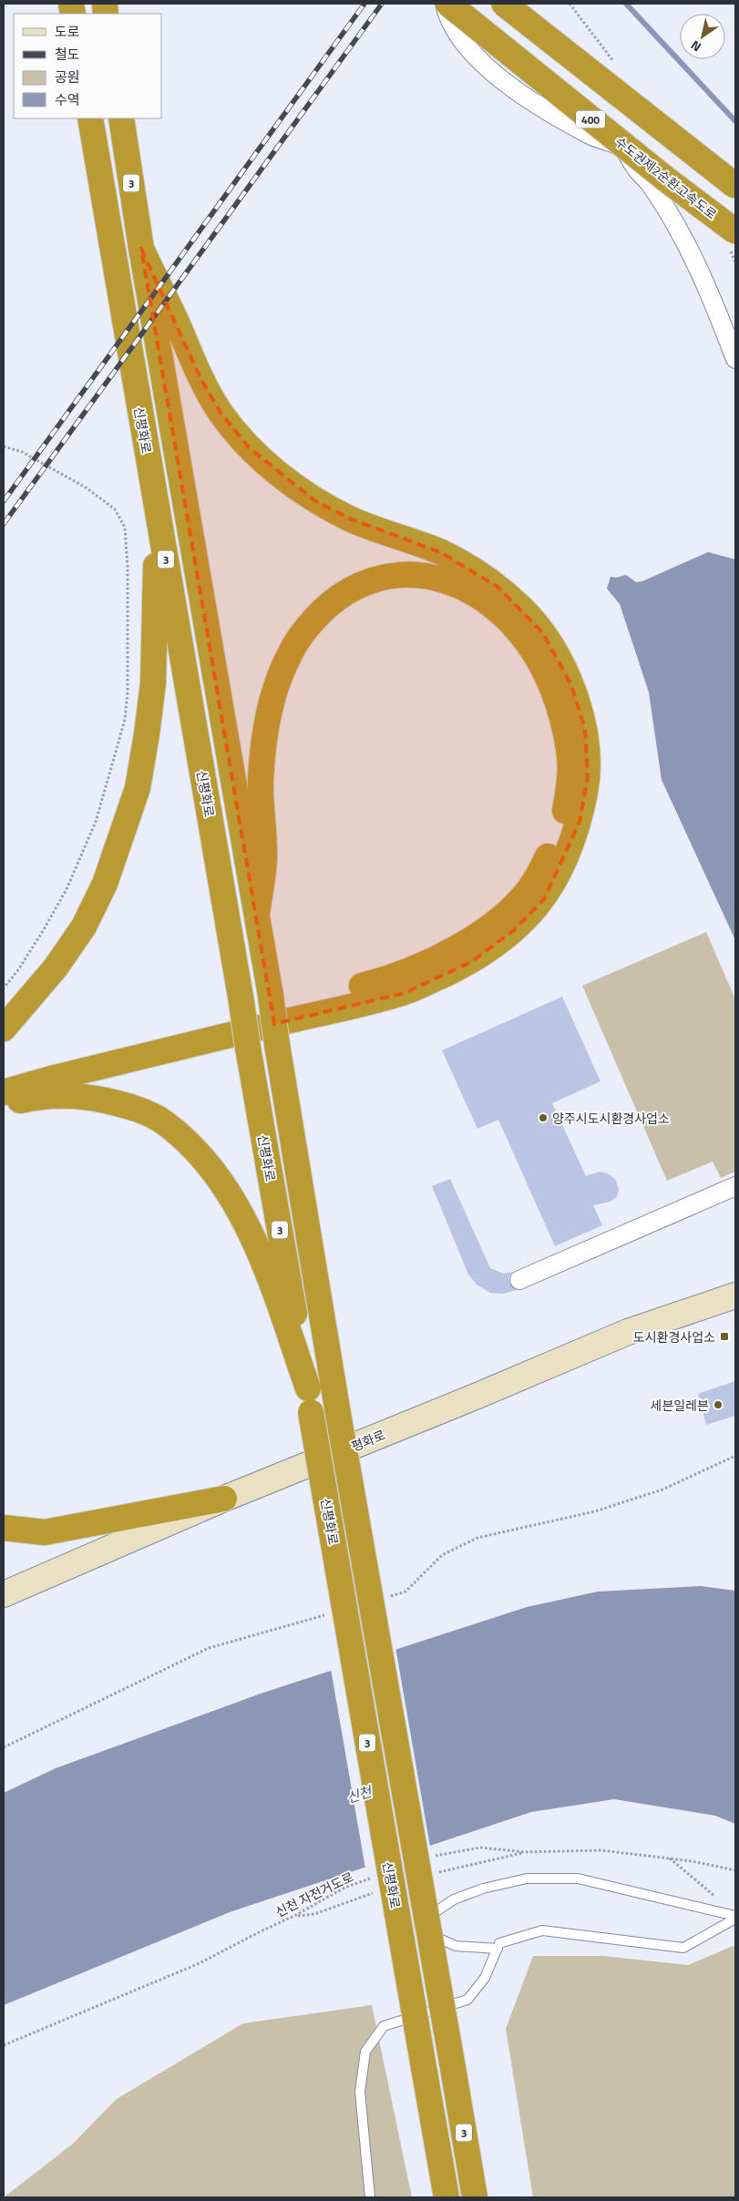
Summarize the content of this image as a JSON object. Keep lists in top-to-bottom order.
{
  "streets": {
    "highway": [
      "400",
      "수도권제2순환고속도로",
      "3",
      "신평화로"
    ],
    "main road": ["평화로"],
    "path": ["신천 자전거도로"]
  },
  "water": ["신천"],
  "places": {
    "other": ["양주시도시환경사업소", "세븐일레븐"],
    "transit": ["도시환경사업소"]
  },
  "legend": [
    "도로",
    "철도",
    "공원",
    "수역"
  ],
  "north": "bottom left"
}
